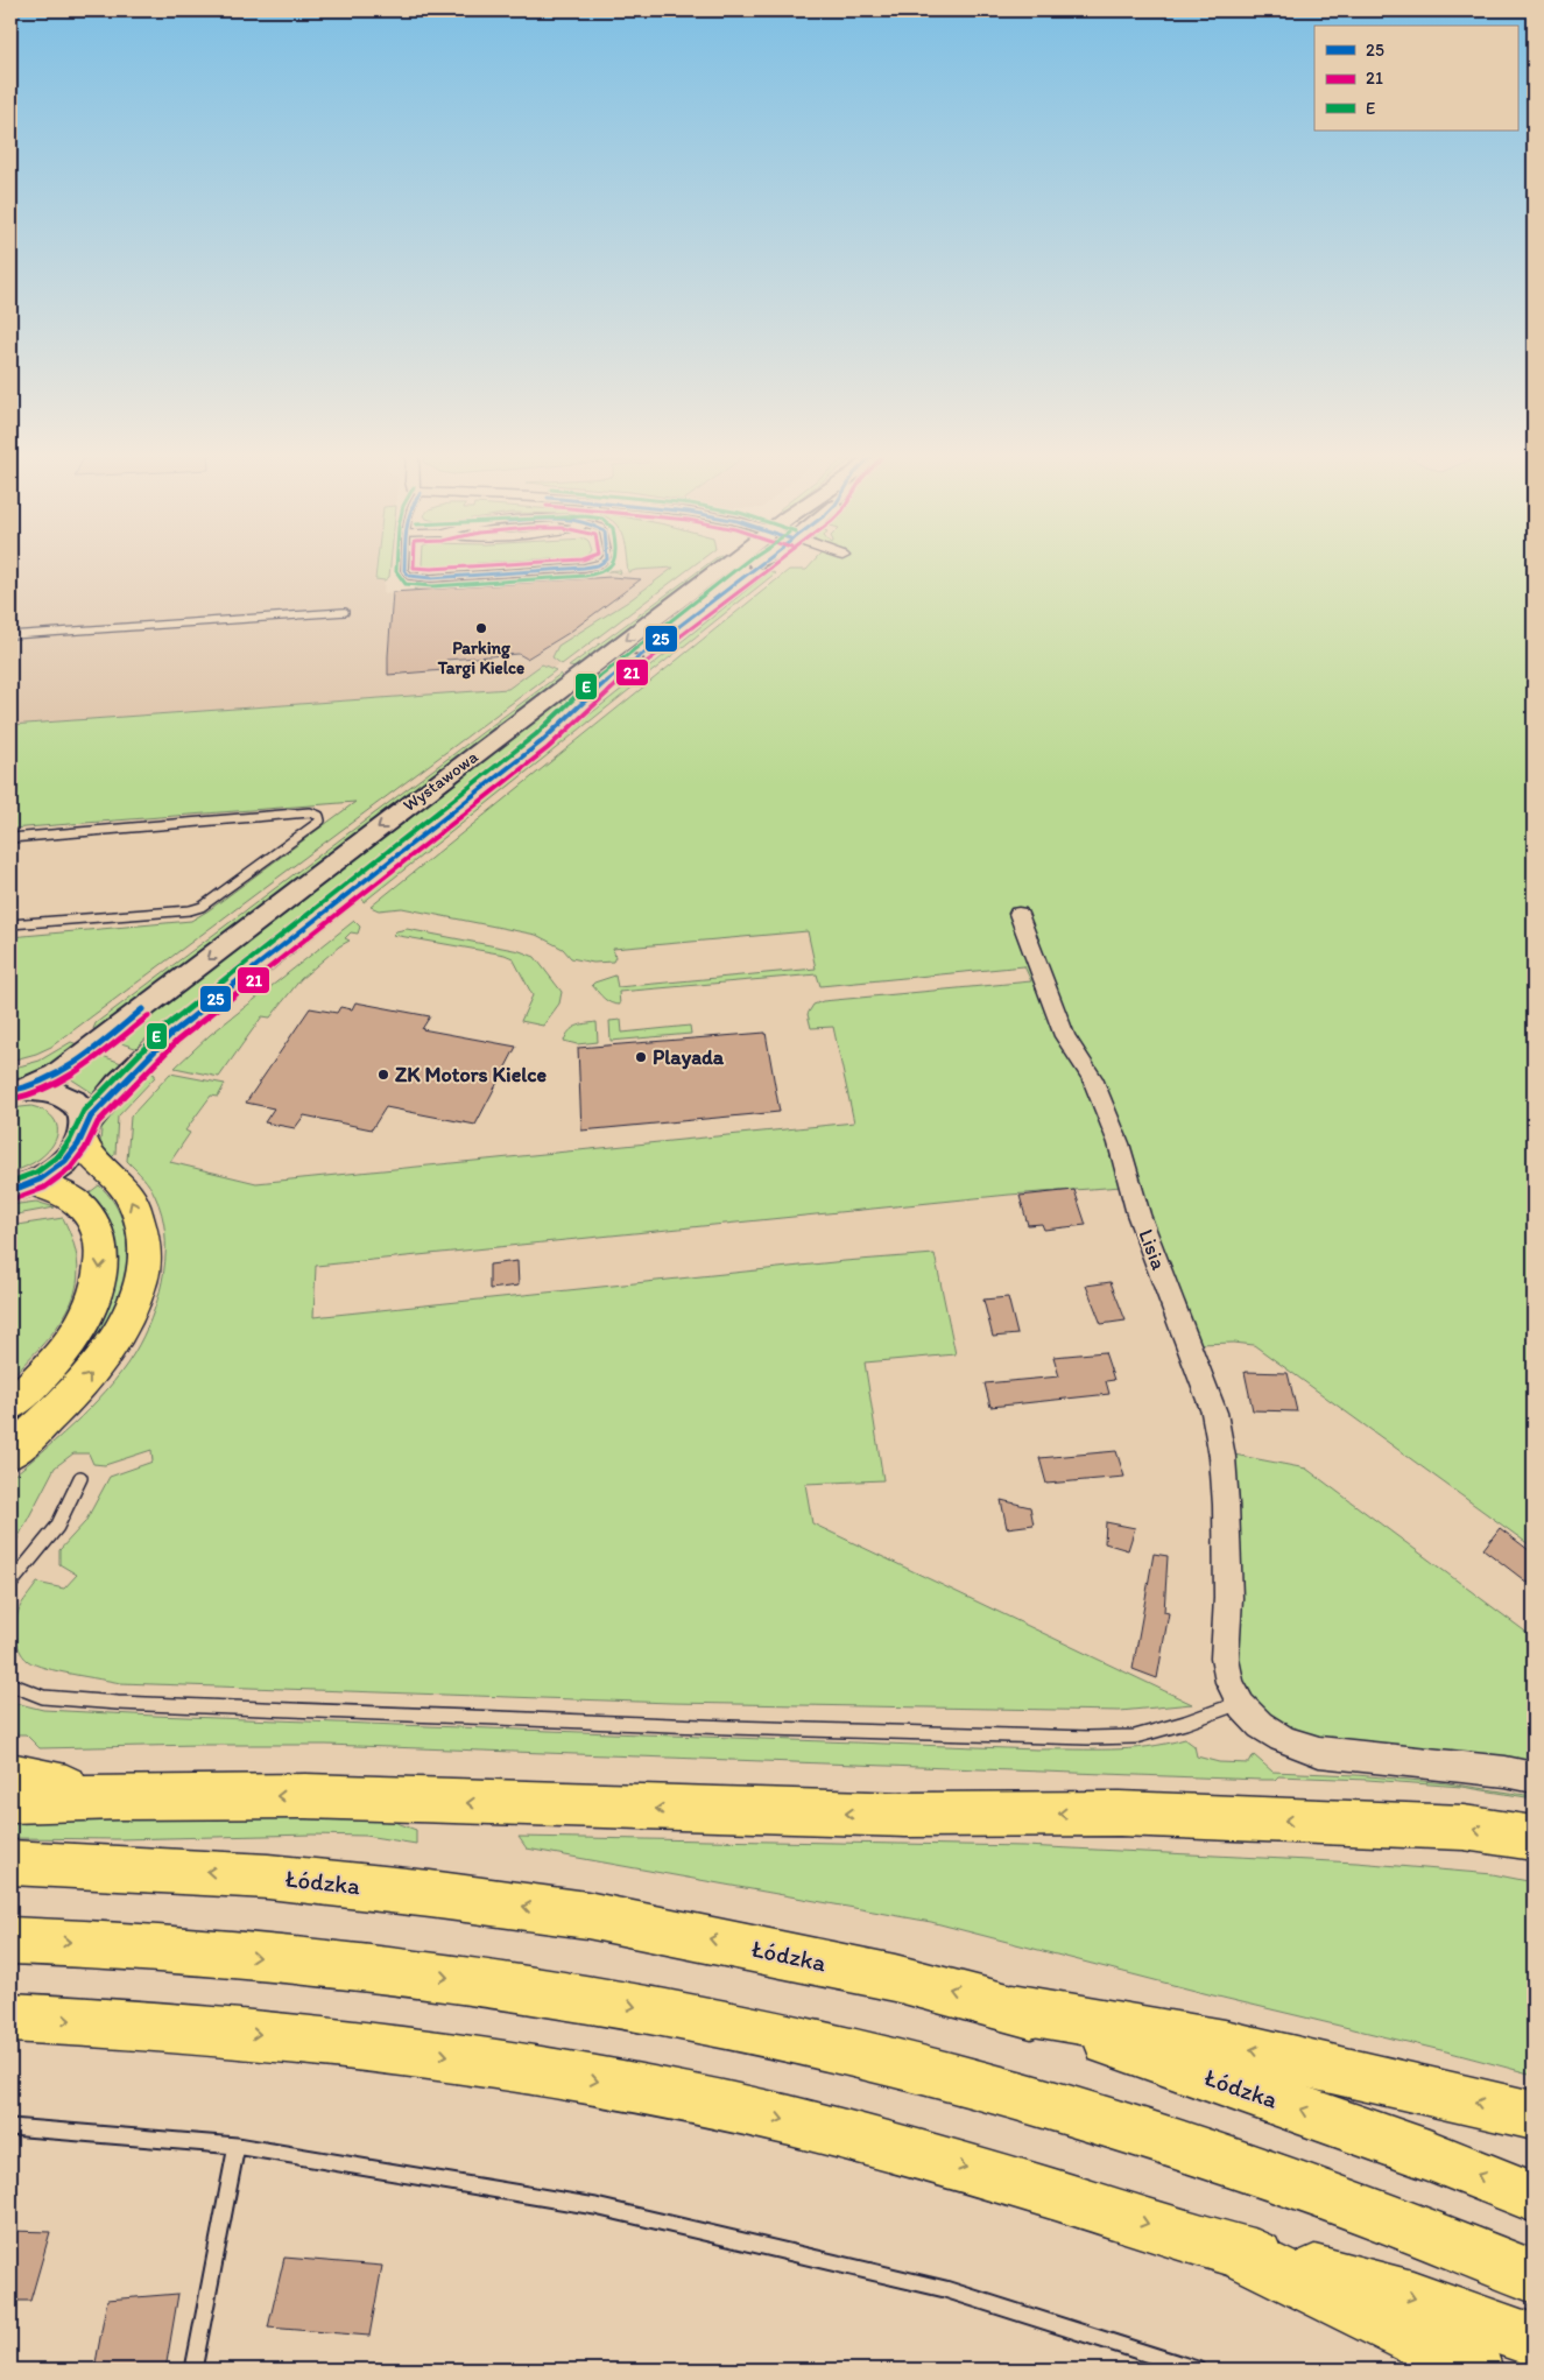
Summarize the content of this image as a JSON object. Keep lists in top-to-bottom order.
{
  "streets": {
    "main road": ["Łódzka"],
    "street": ["Wystawowa", "Lisia"]
  },
  "places": ["Parking Targi Kielce", "Playada", "ZK Motors Kielce"],
  "lines": ["transit line 25", "transit line 21", "transit line E"],
  "legend": ["25", "21", "E"]
}
